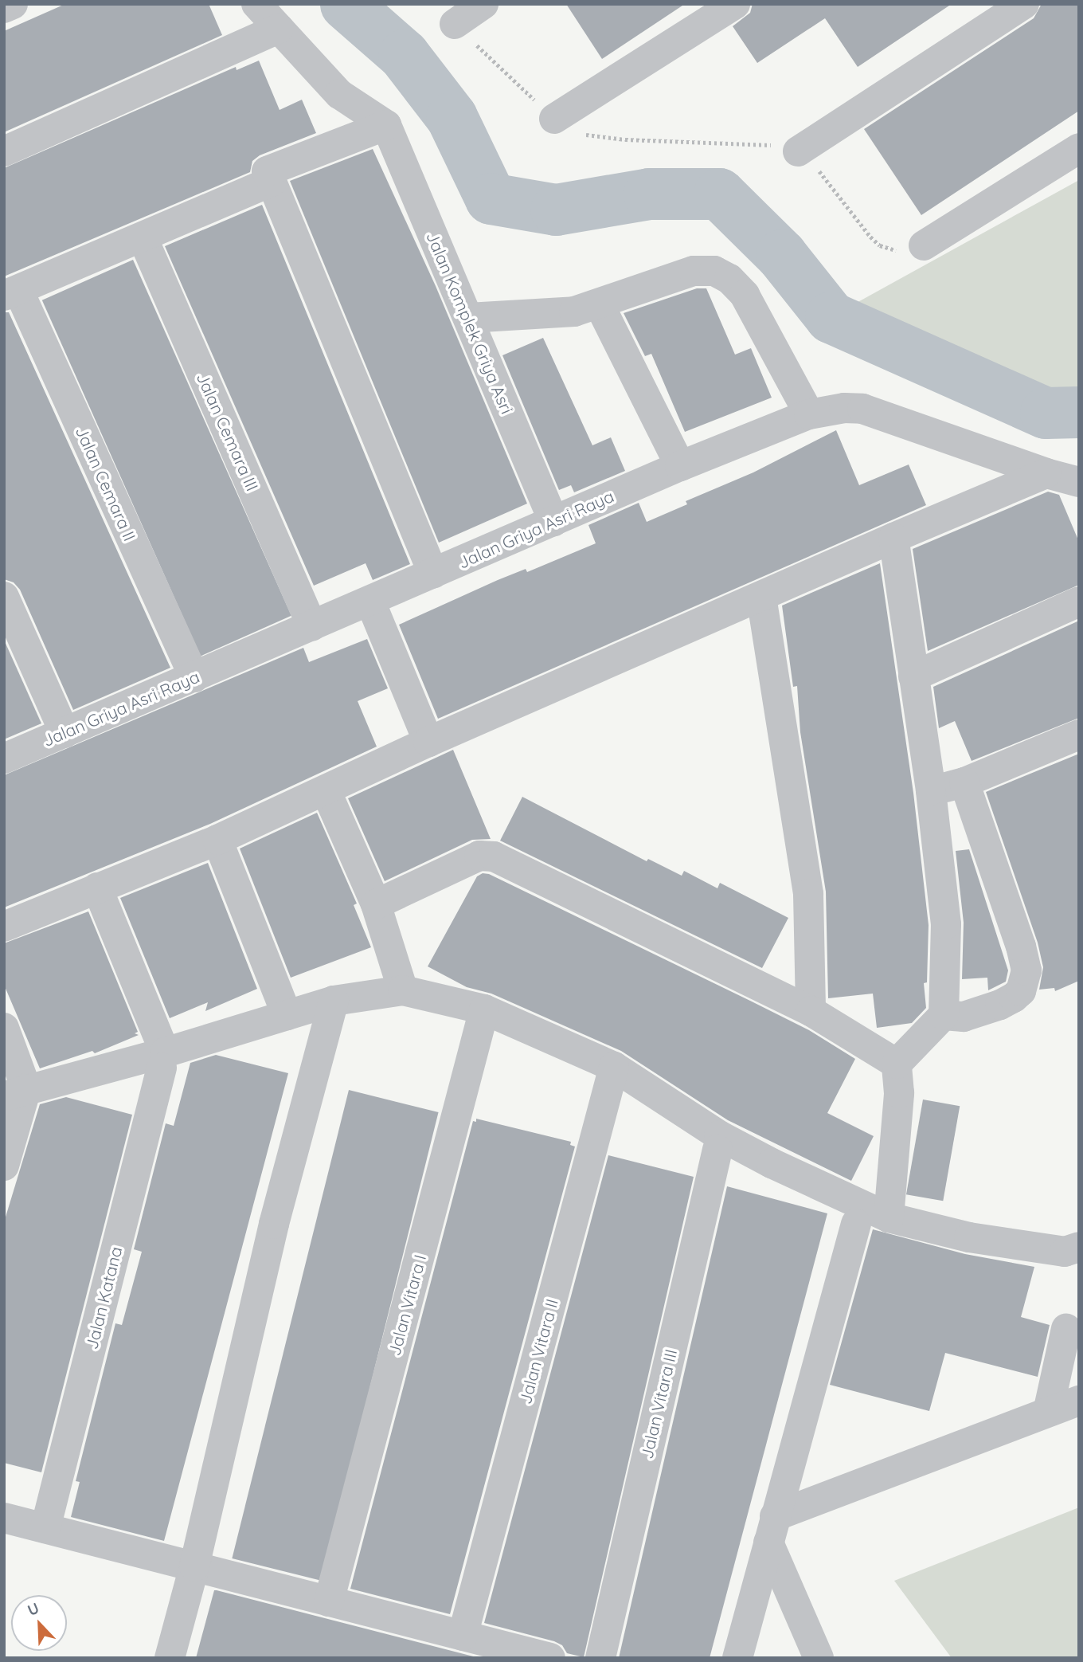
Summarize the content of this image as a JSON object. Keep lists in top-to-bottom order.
{
  "streets": {
    "street": [
      "Jalan Komplek Griya Asri",
      "Jalan Cemara III",
      "Jalan Cemara II",
      "Jalan Griya Asri Raya",
      "Jalan Katana",
      "Jalan Vitara I",
      "Jalan Vitara II",
      "Jalan Vitara III"
    ]
  },
  "crossings": [
    ["Jalan Komplek Griya Asri", "Jalan Griya Asri Raya"],
    ["Jalan Cemara III", "Jalan Griya Asri Raya"],
    ["Jalan Cemara II", "Jalan Griya Asri Raya"]
  ],
  "north": "top left"
}
